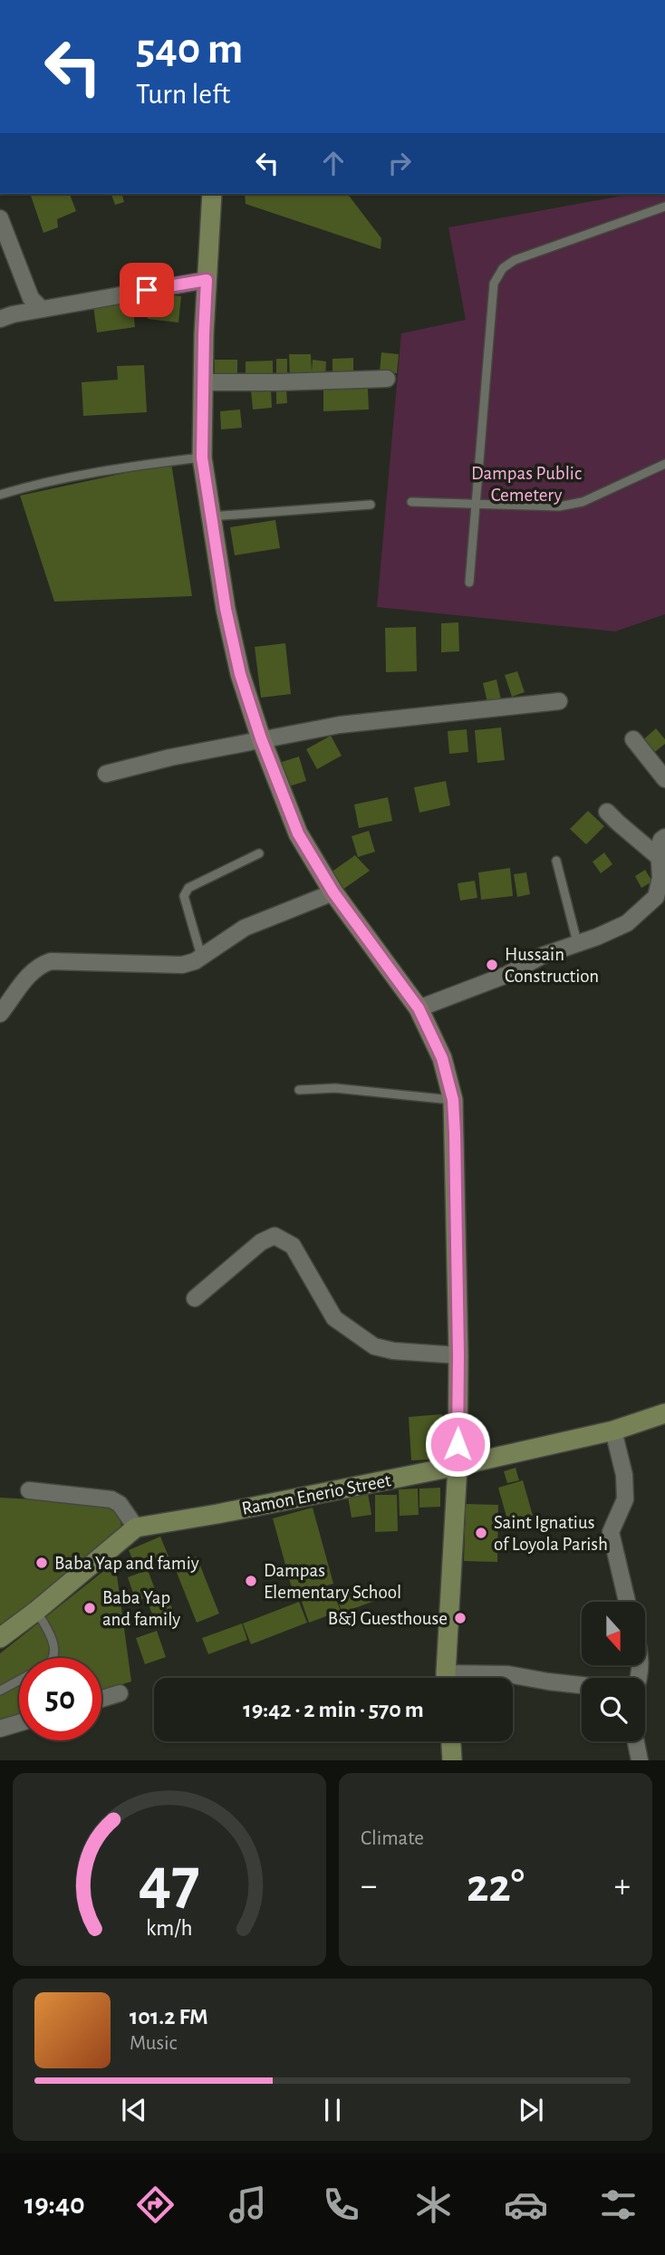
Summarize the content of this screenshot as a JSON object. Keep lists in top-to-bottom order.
{
  "streets": {
    "main road": ["Ramon Enerio Street"]
  },
  "parks": ["Dampas Public Cemetery"],
  "places": [
    "Hussain Construction",
    "Saint Ignatius of Loyola Parish",
    "Baba Yap and famiy",
    "Dampas Elementary School",
    "Baba Yap and family",
    "B&J Guesthouse"
  ],
  "north": "bottom",
  "page": {
    "turn": ["540 m", "Turn left"],
    "limit": "50",
    "trip": "19:42 · 2 min · 570 m",
    "tile": "Climate",
    "heat": ["−", "22°", "+"],
    "song": ["101.2 FM", "Music"],
    "tabs": "19:40",
    "gauge": ["47", "km/h"]
  }
}
